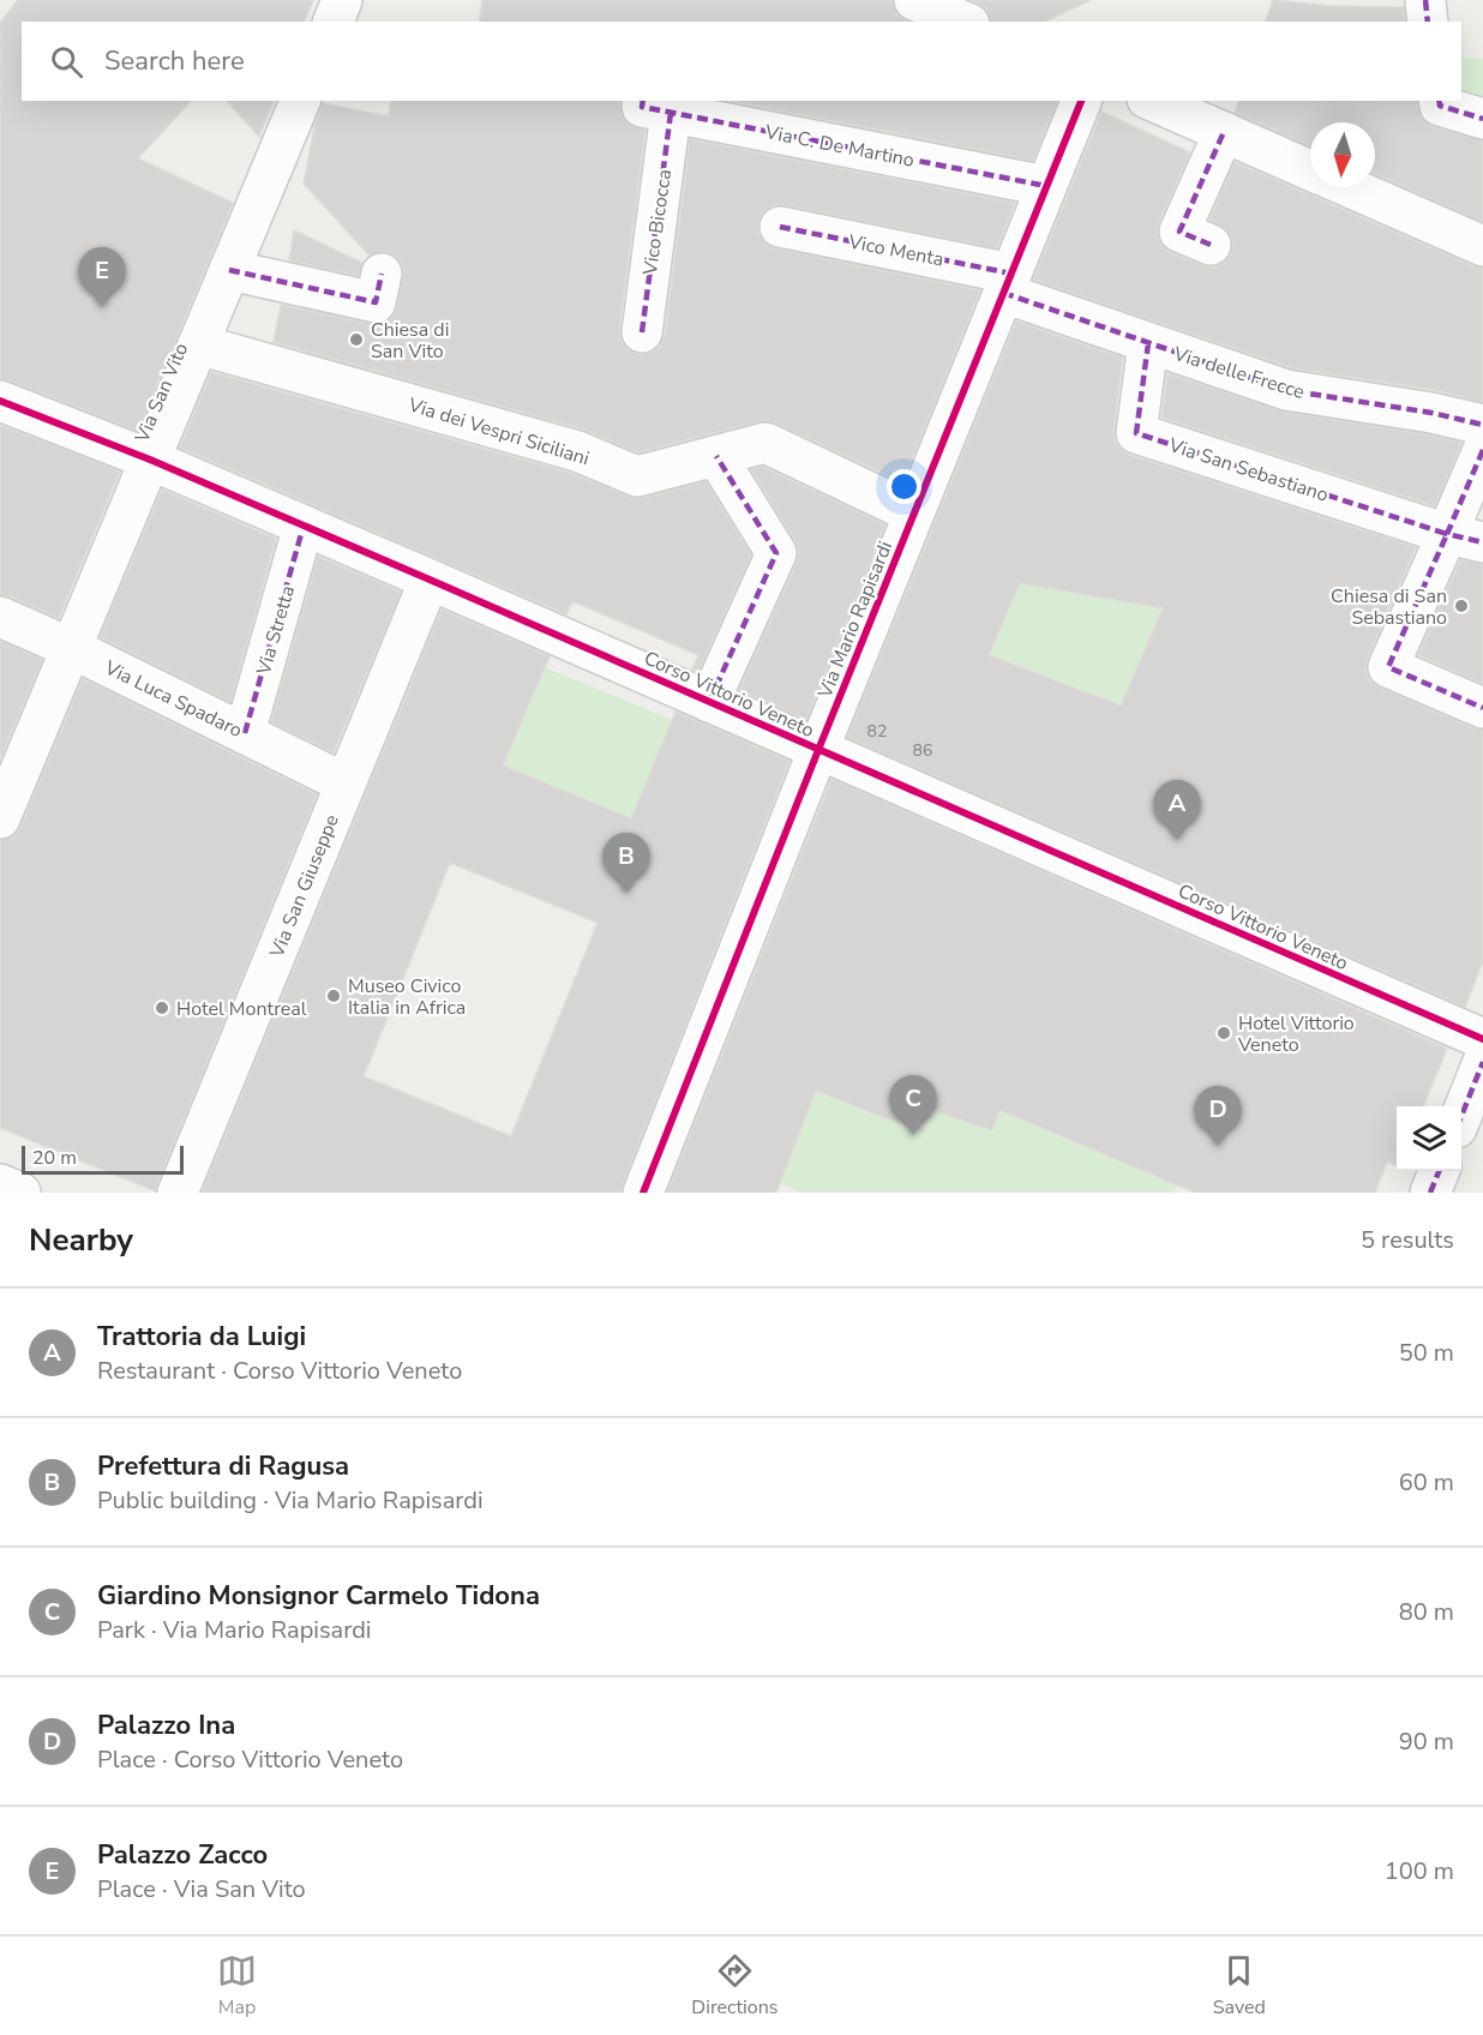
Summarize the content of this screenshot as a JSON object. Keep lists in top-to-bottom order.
{
  "streets": {
    "street": [
      "Via C. De Martino",
      "Vico Bicocca",
      "Vico Menta",
      "Via delle Frecce",
      "Via San Vito",
      "Via dei Vespri Siciliani",
      "Via San Sebastiano",
      "Via Mario Rapisardi",
      "Via Stretta",
      "Corso Vittorio Veneto",
      "Via Luca Spadaro",
      "Via San Giuseppe"
    ]
  },
  "crossings": [
    ["Via C. De Martino", "Vico Bicocca"],
    ["Via C. De Martino", "Via Mario Rapisardi"],
    ["Vico Menta", "Via delle Frecce"],
    ["Vico Menta", "Via Mario Rapisardi"],
    ["Via delle Frecce", "Via San Sebastiano"],
    ["Via delle Frecce", "Via Mario Rapisardi"],
    ["Via San Vito", "Via dei Vespri Siciliani"],
    ["Via San Vito", "Corso Vittorio Veneto"],
    ["Via San Vito", "Via Luca Spadaro"],
    ["Via dei Vespri Siciliani", "Via Mario Rapisardi"],
    ["Via Mario Rapisardi", "Corso Vittorio Veneto"],
    ["Via Stretta", "Corso Vittorio Veneto"],
    ["Via Stretta", "Via Luca Spadaro"],
    ["Corso Vittorio Veneto", "Via San Giuseppe"],
    ["Via Luca Spadaro", "Via San Giuseppe"]
  ],
  "places": [
    "Chiesa di San Vito",
    "Chiesa di San Sebastiano",
    "Museo Civico Italia in Africa",
    "Hotel Montreal",
    "Hotel Vittorio Veneto"
  ],
  "house_numbers": ["82", "86"],
  "scale_bar": "20 m",
  "north": "bottom",
  "page": {
    "search": "Search here",
    "pins": [
      "E",
      "A",
      "B",
      "C",
      "D"
    ],
    "scale": "20 m",
    "heading": ["Nearby", "5 results"],
    "list": [
      {
        "mark": "A",
        "name": "Trattoria da Luigi",
        "note": "Restaurant · Corso Vittorio Veneto",
        "value": "50 m"
      },
      {
        "mark": "B",
        "name": "Prefettura di Ragusa",
        "note": "Public building · Via Mario Rapisardi",
        "value": "60 m"
      },
      {
        "mark": "C",
        "name": "Giardino Monsignor Carmelo Tidona",
        "note": "Park · Via Mario Rapisardi",
        "value": "80 m"
      },
      {
        "mark": "D",
        "name": "Palazzo Ina",
        "note": "Place · Corso Vittorio Veneto",
        "value": "90 m"
      },
      {
        "mark": "E",
        "name": "Palazzo Zacco",
        "note": "Place · Via San Vito",
        "value": "100 m"
      }
    ],
    "nav": ["Map", "Directions", "Saved"]
  }
}
